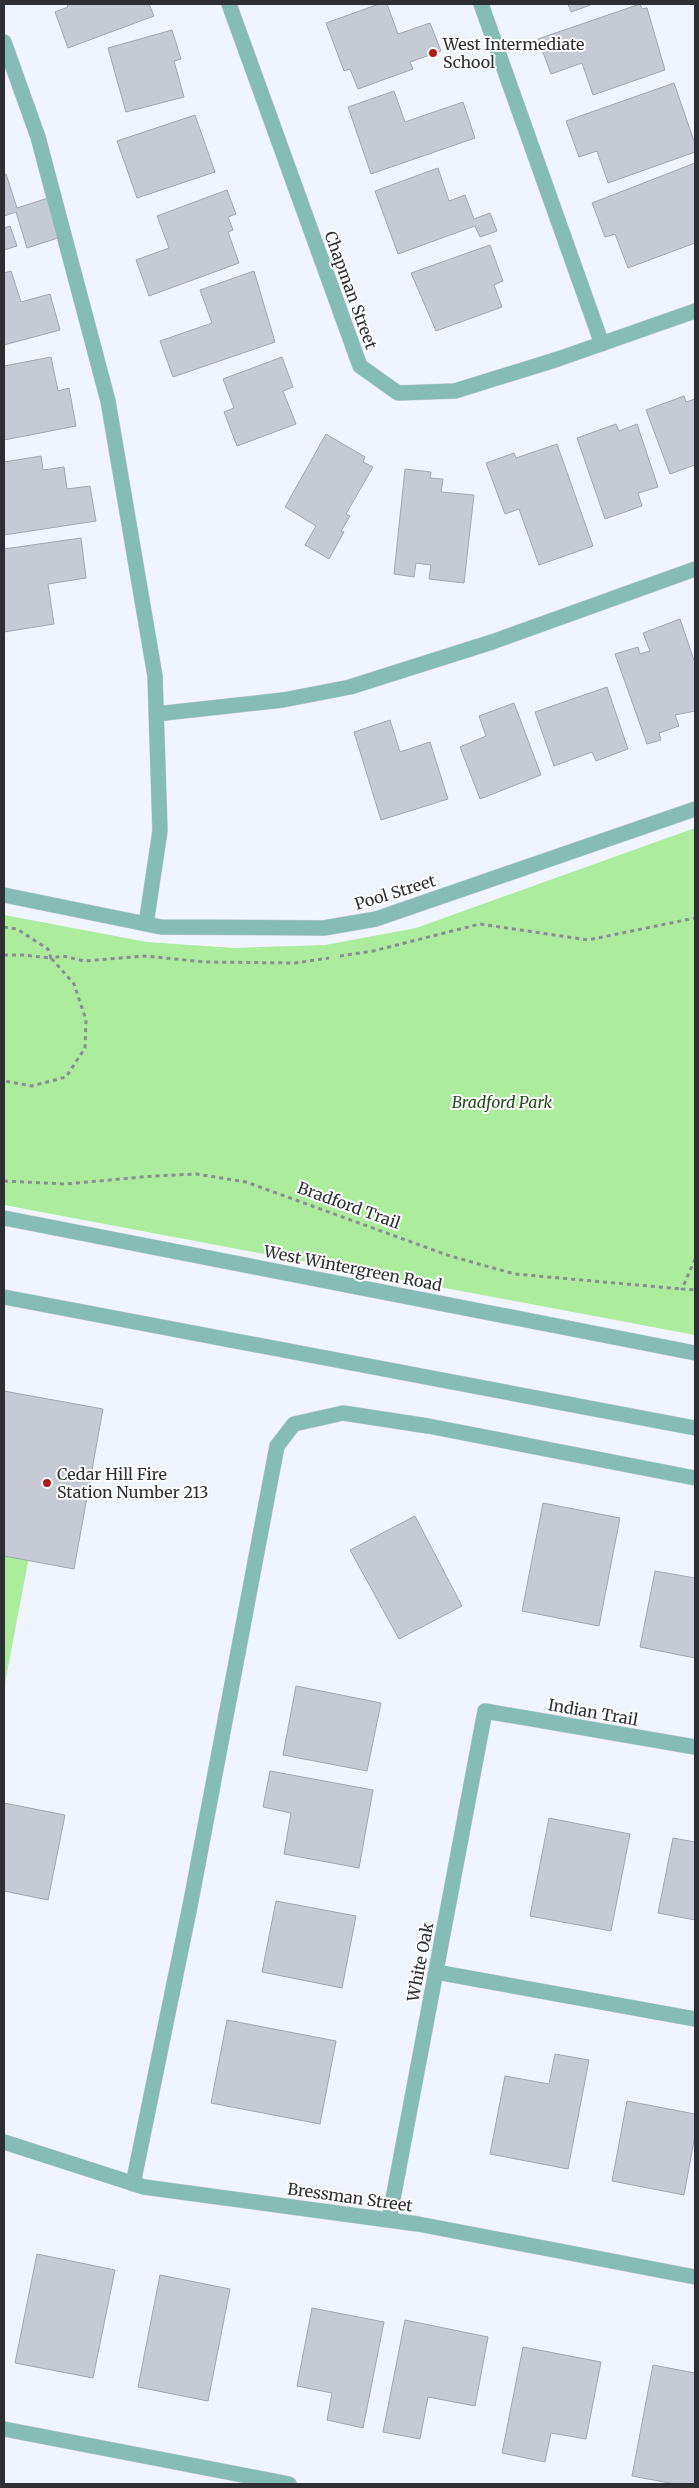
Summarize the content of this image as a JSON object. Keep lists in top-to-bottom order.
{
  "streets": {
    "street": [
      "Chapman Street",
      "Pool Street",
      "West Wintergreen Road",
      "Indian Trail",
      "White Oak",
      "Bressman Street"
    ],
    "path": ["Bradford Trail"]
  },
  "crossings": [
    ["Indian Trail", "White Oak"],
    ["White Oak", "Bressman Street"]
  ],
  "parks": ["Bradford Park"],
  "places": ["West Intermediate School", "Cedar Hill Fire Station Number 213"]
}
